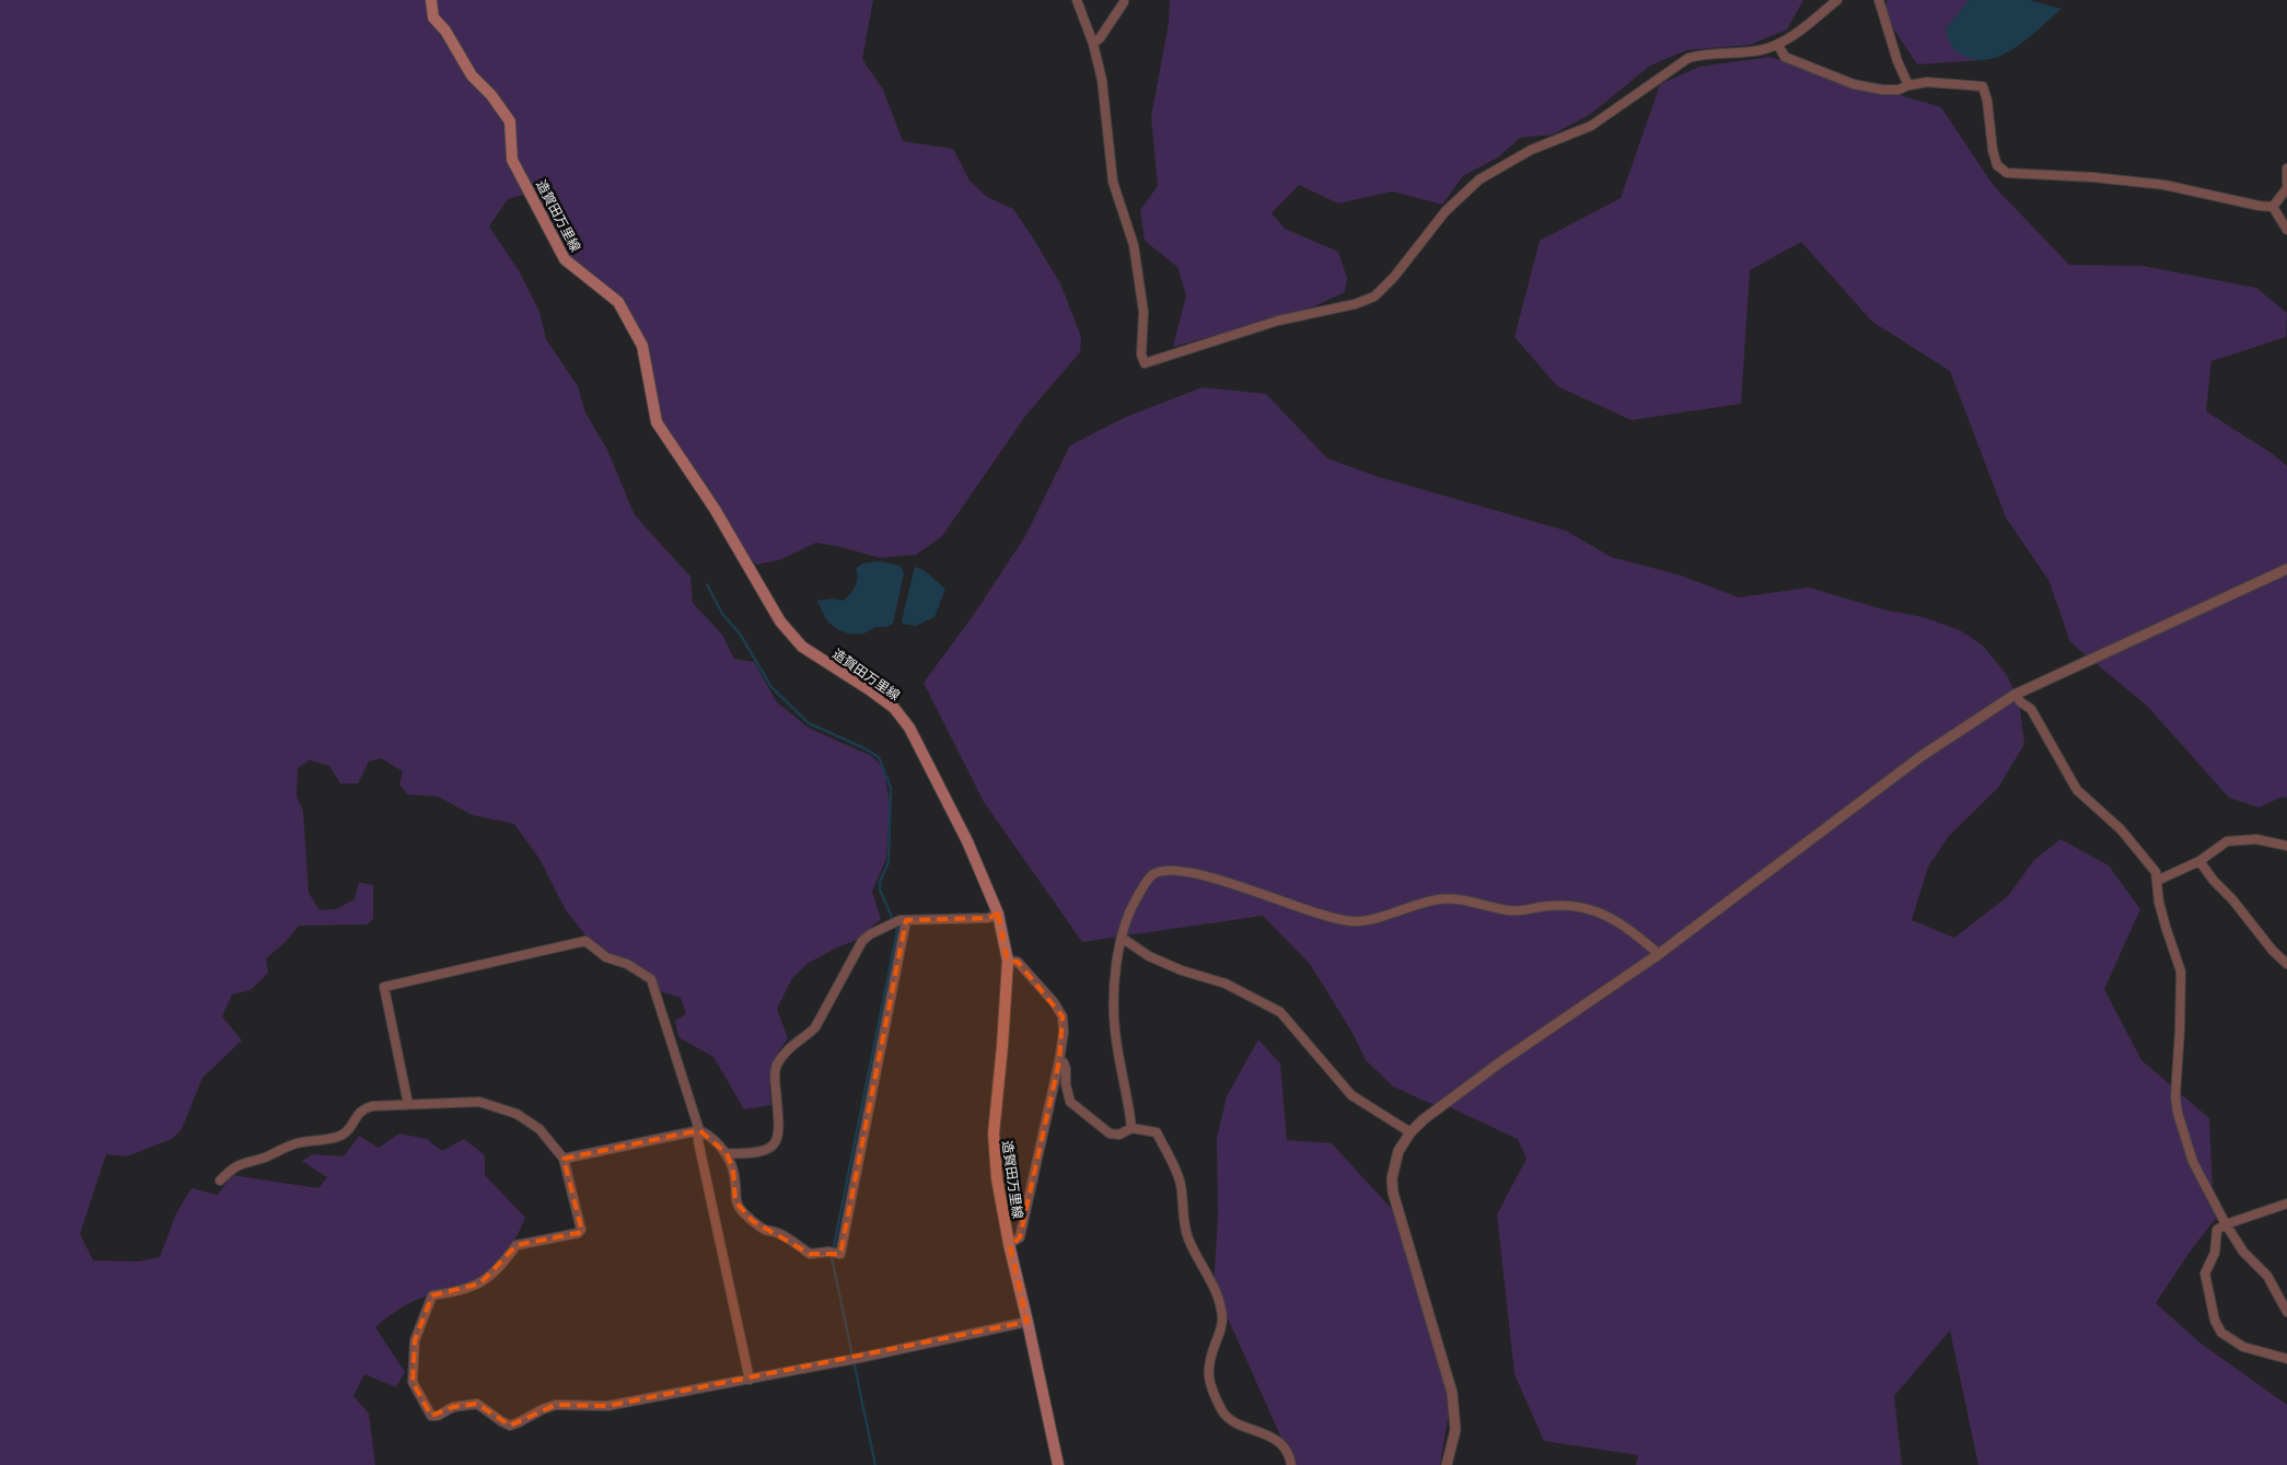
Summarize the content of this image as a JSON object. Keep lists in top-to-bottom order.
{
  "streets": {
    "main road": ["造賀田万里線"]
  }
}
